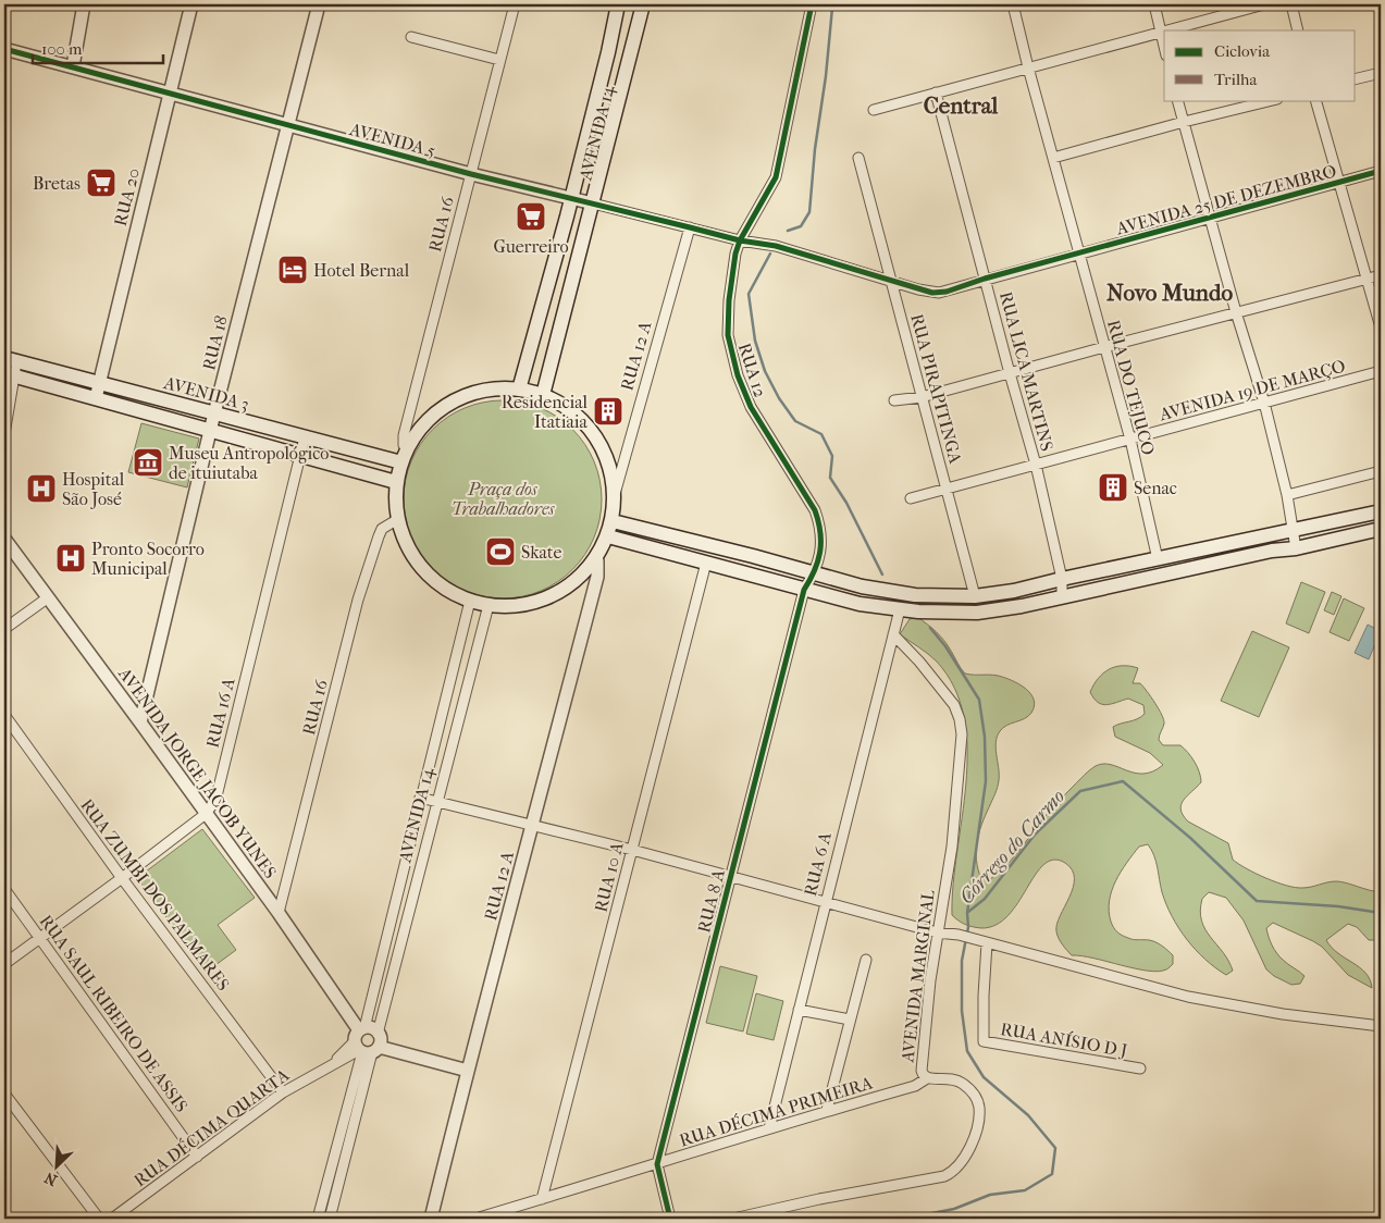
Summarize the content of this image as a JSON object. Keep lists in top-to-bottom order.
{
  "streets": {
    "main road": ["AVENIDA 14", "AVENIDA 3"],
    "street": [
      "AVENIDA 5",
      "RUA 20",
      "AVENIDA 25 DE DEZEMBRO",
      "RUA 16",
      "RUA 18",
      "RUA 12 A",
      "RUA 12",
      "RUA LICA MARTINS",
      "RUA DO TEJUCO",
      "RUA PIRAPITINGA",
      "AVENIDA 19 DE MARÇO",
      "RUA 16 A",
      "AVENIDA JORGE JACOB YUNES",
      "RUA 6 A",
      "RUA 10 A",
      "RUA ZUMBI DOS PALMARES",
      "RUA 8 A",
      "AVENIDA MARGINAL",
      "RUA SAUL RIBEIRO DE ASSIS",
      "RUA ANÍSIO D J",
      "RUA DÉCIMA PRIMEIRA",
      "RUA DÉCIMA QUARTA"
    ]
  },
  "crossings": [
    ["AVENIDA 14", "AVENIDA 5"],
    ["AVENIDA 14", "AVENIDA JORGE JACOB YUNES"],
    ["AVENIDA 14", "RUA DÉCIMA QUARTA"],
    ["AVENIDA 5", "RUA 20"],
    ["AVENIDA 5", "AVENIDA 25 DE DEZEMBRO"],
    ["AVENIDA 5", "RUA 16"],
    ["AVENIDA 5", "RUA 18"],
    ["AVENIDA 5", "RUA 12 A"],
    ["AVENIDA 5", "RUA 12"],
    ["AVENIDA 5", "RUA PIRAPITINGA"],
    ["RUA 20", "AVENIDA 3"],
    ["AVENIDA 25 DE DEZEMBRO", "RUA LICA MARTINS"],
    ["AVENIDA 25 DE DEZEMBRO", "RUA DO TEJUCO"],
    ["AVENIDA 25 DE DEZEMBRO", "RUA PIRAPITINGA"],
    ["RUA 16", "AVENIDA 3"],
    ["RUA 16", "AVENIDA JORGE JACOB YUNES"],
    ["RUA 18", "AVENIDA 3"],
    ["RUA 18", "AVENIDA JORGE JACOB YUNES"],
    ["RUA 12", "RUA 8 A"],
    ["RUA LICA MARTINS", "AVENIDA 19 DE MARÇO"],
    ["RUA DO TEJUCO", "AVENIDA 19 DE MARÇO"],
    ["RUA PIRAPITINGA", "AVENIDA 19 DE MARÇO"],
    ["AVENIDA 3", "RUA 16 A"],
    ["RUA 16 A", "AVENIDA JORGE JACOB YUNES"],
    ["RUA 16 A", "RUA ZUMBI DOS PALMARES"],
    ["RUA 16 A", "RUA SAUL RIBEIRO DE ASSIS"],
    ["AVENIDA JORGE JACOB YUNES", "RUA DÉCIMA QUARTA"],
    ["RUA 6 A", "AVENIDA MARGINAL"],
    ["RUA 6 A", "RUA DÉCIMA PRIMEIRA"],
    ["RUA 10 A", "RUA DÉCIMA PRIMEIRA"],
    ["RUA ZUMBI DOS PALMARES", "RUA DÉCIMA QUARTA"],
    ["RUA 8 A", "RUA DÉCIMA PRIMEIRA"],
    ["AVENIDA MARGINAL", "RUA DÉCIMA PRIMEIRA"],
    ["RUA SAUL RIBEIRO DE ASSIS", "RUA DÉCIMA QUARTA"]
  ],
  "districts": ["Central", "Novo Mundo"],
  "water": ["Córrego do Carmo"],
  "parks": ["Praça dos Trabalhadores"],
  "places": {
    "supermarket": ["Bretas", "Guerreiro"],
    "hotel": ["Hotel Bernal"],
    "building": ["Residencial Itatiaia", "Senac"],
    "museum": ["Museu Antropológico de ituiutaba"],
    "hospital": ["Hospital São José", "Pronto Socorro Municipal"],
    "sports": ["Skate"]
  },
  "legend": ["Ciclovia", "Trilha"],
  "scale_bar": "100 m",
  "north": "bottom left"
}
